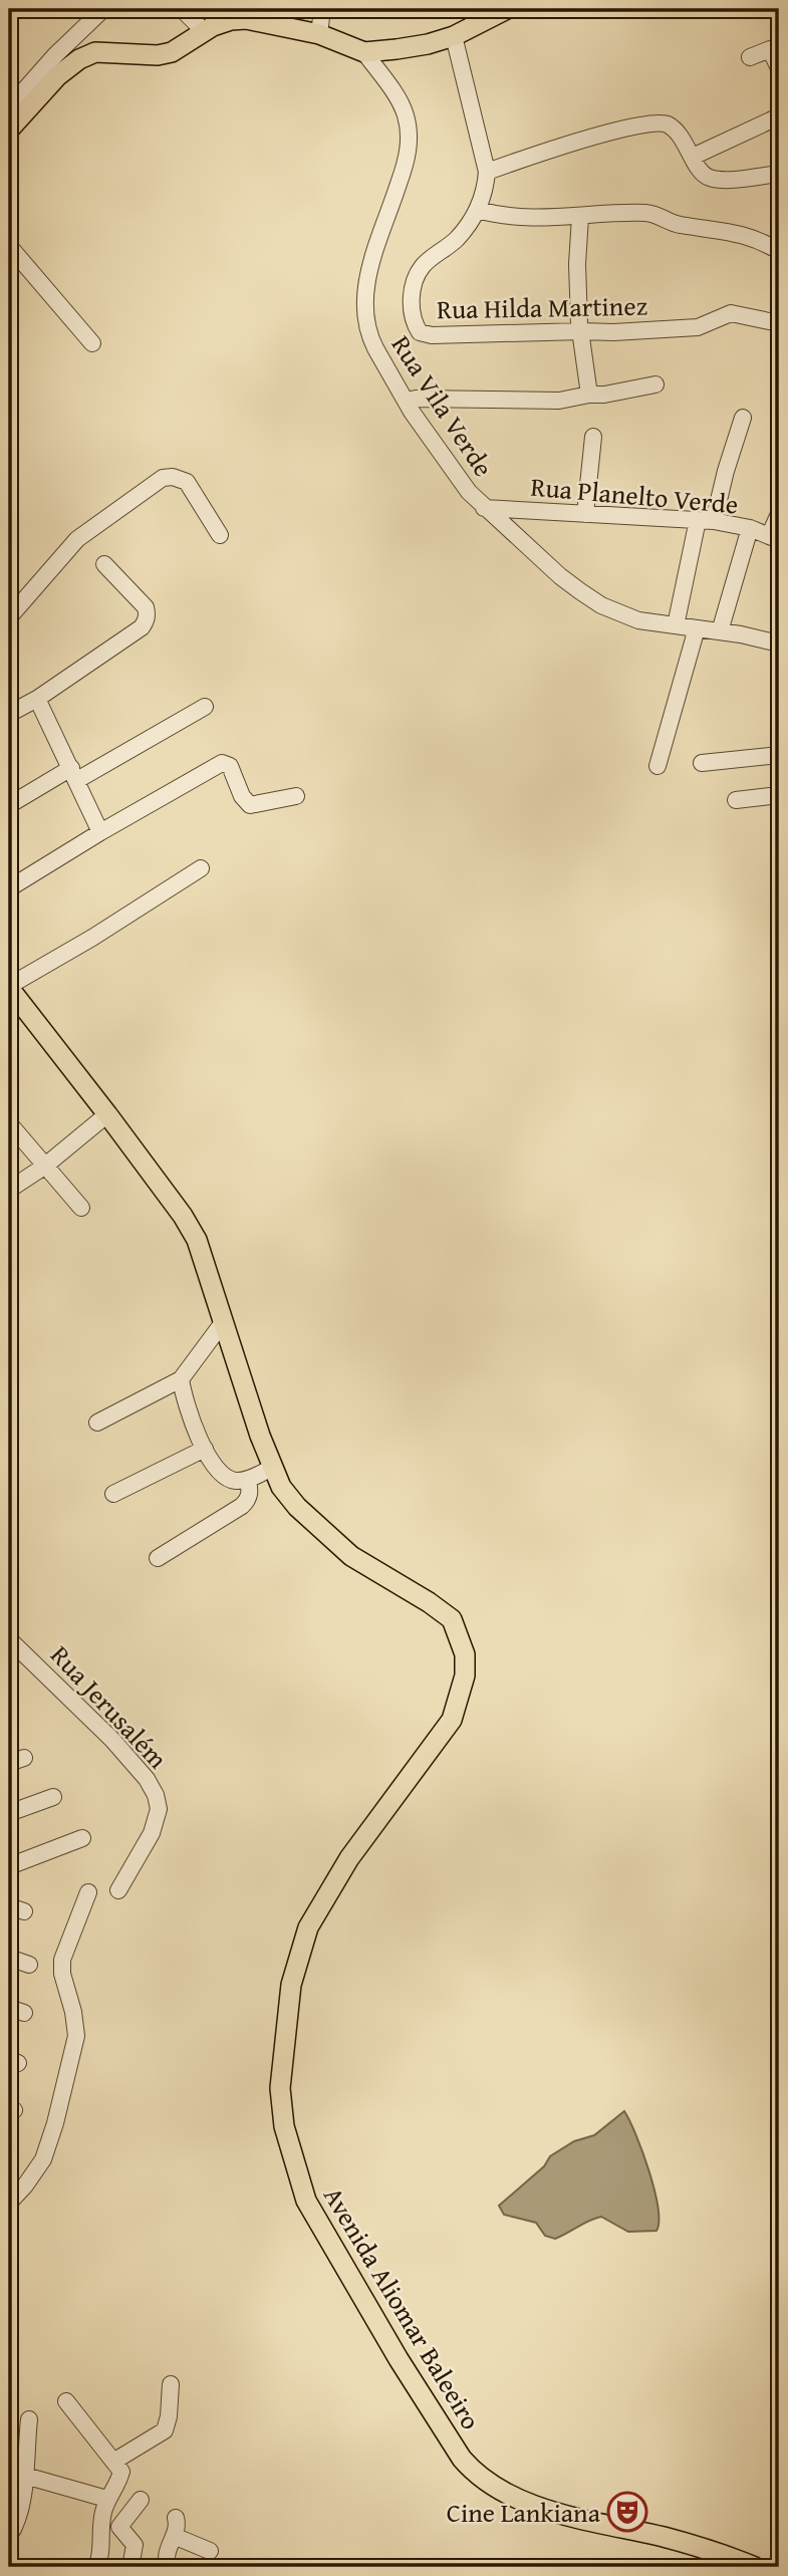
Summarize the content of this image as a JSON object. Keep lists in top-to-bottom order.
{
  "streets": {
    "main road": ["Avenida Aliomar Baleeiro"],
    "street": [
      "Rua Hilda Martinez",
      "Rua Vila Verde",
      "Rua Planelto Verde",
      "Rua Jerusalém"
    ]
  },
  "crossings": [
    ["Rua Vila Verde", "Rua Planelto Verde"]
  ],
  "places": {
    "theatre": ["Cine Lankiana"]
  }
}
